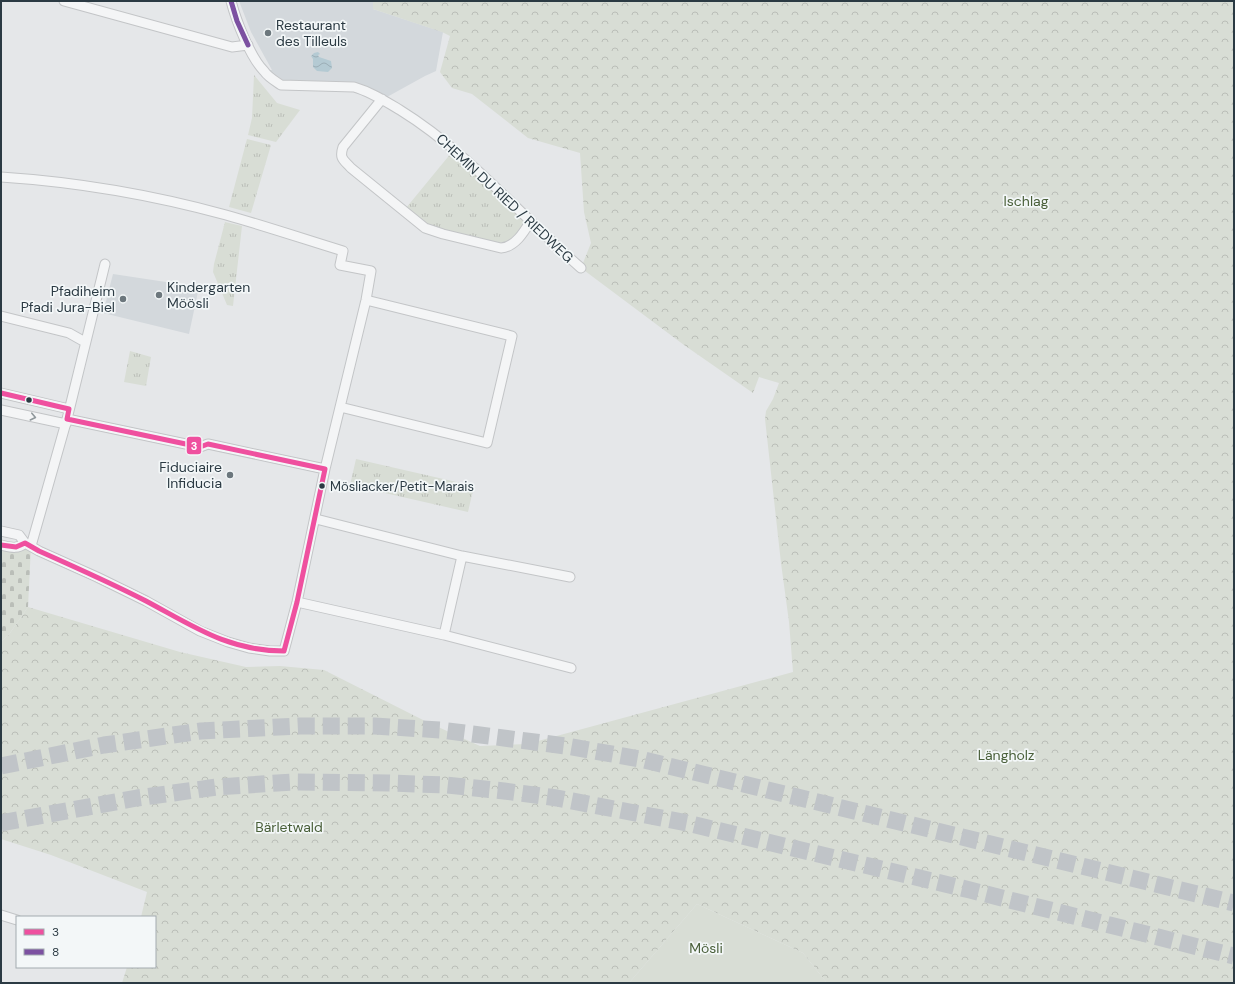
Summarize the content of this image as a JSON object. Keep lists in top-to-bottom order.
{
  "streets": {
    "street": ["CHEMIN DU RIED / RIEDWEG"]
  },
  "parks": [
    "Ischlag",
    "Längholz",
    "Bärletwald",
    "Mösli"
  ],
  "places": [
    "Restaurant des Tilleuls",
    "Kindergarten Möösli",
    "Pfadiheim Pfadi Jura-Biel",
    "Fiduciaire Infiducia",
    "Mösliacker/Petit-Marais"
  ],
  "lines": ["transit line 8", "transit line 3"],
  "legend": ["3", "8"]
}
